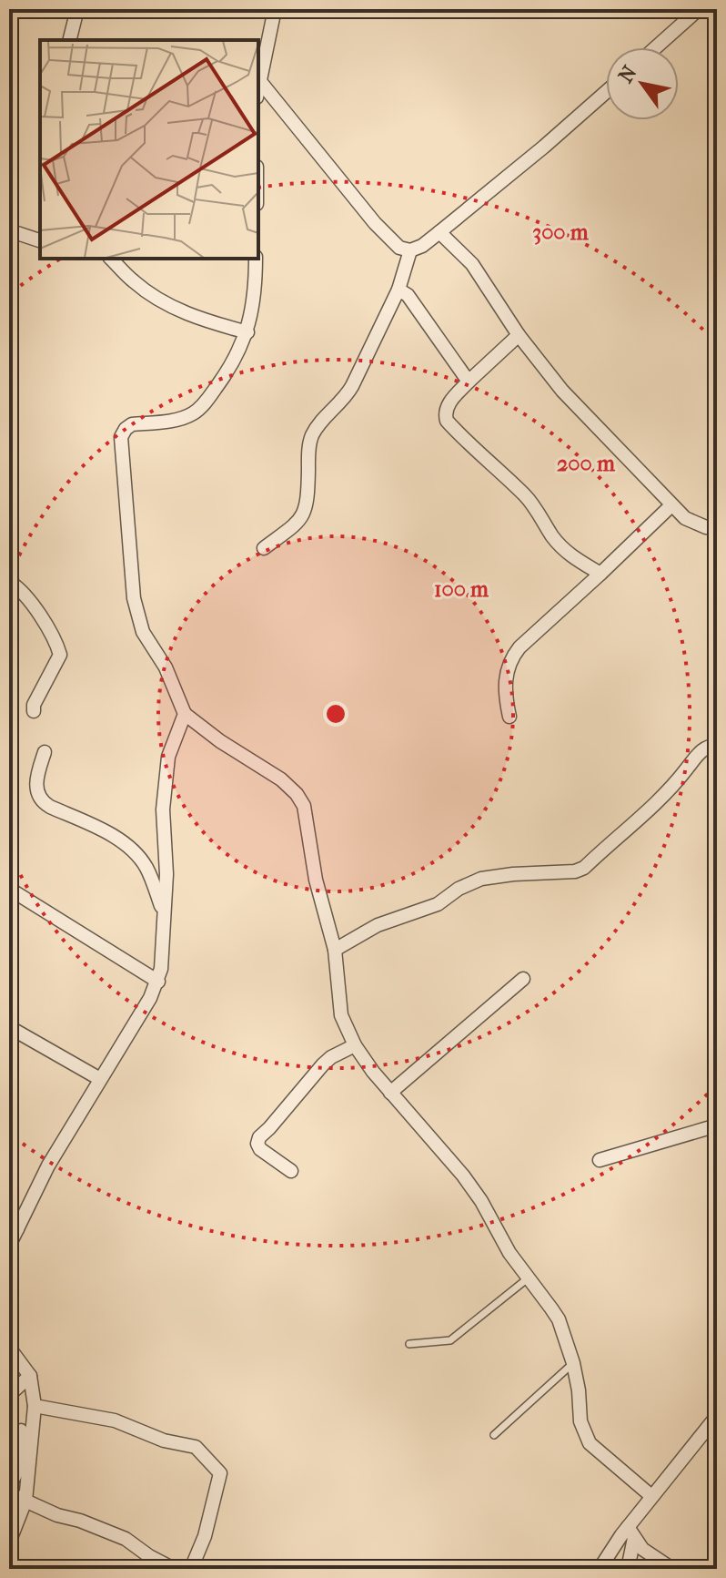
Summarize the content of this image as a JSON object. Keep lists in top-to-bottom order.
{
  "north": "top left",
  "rings": ["300 m", "200 m", "100 m"]
}
